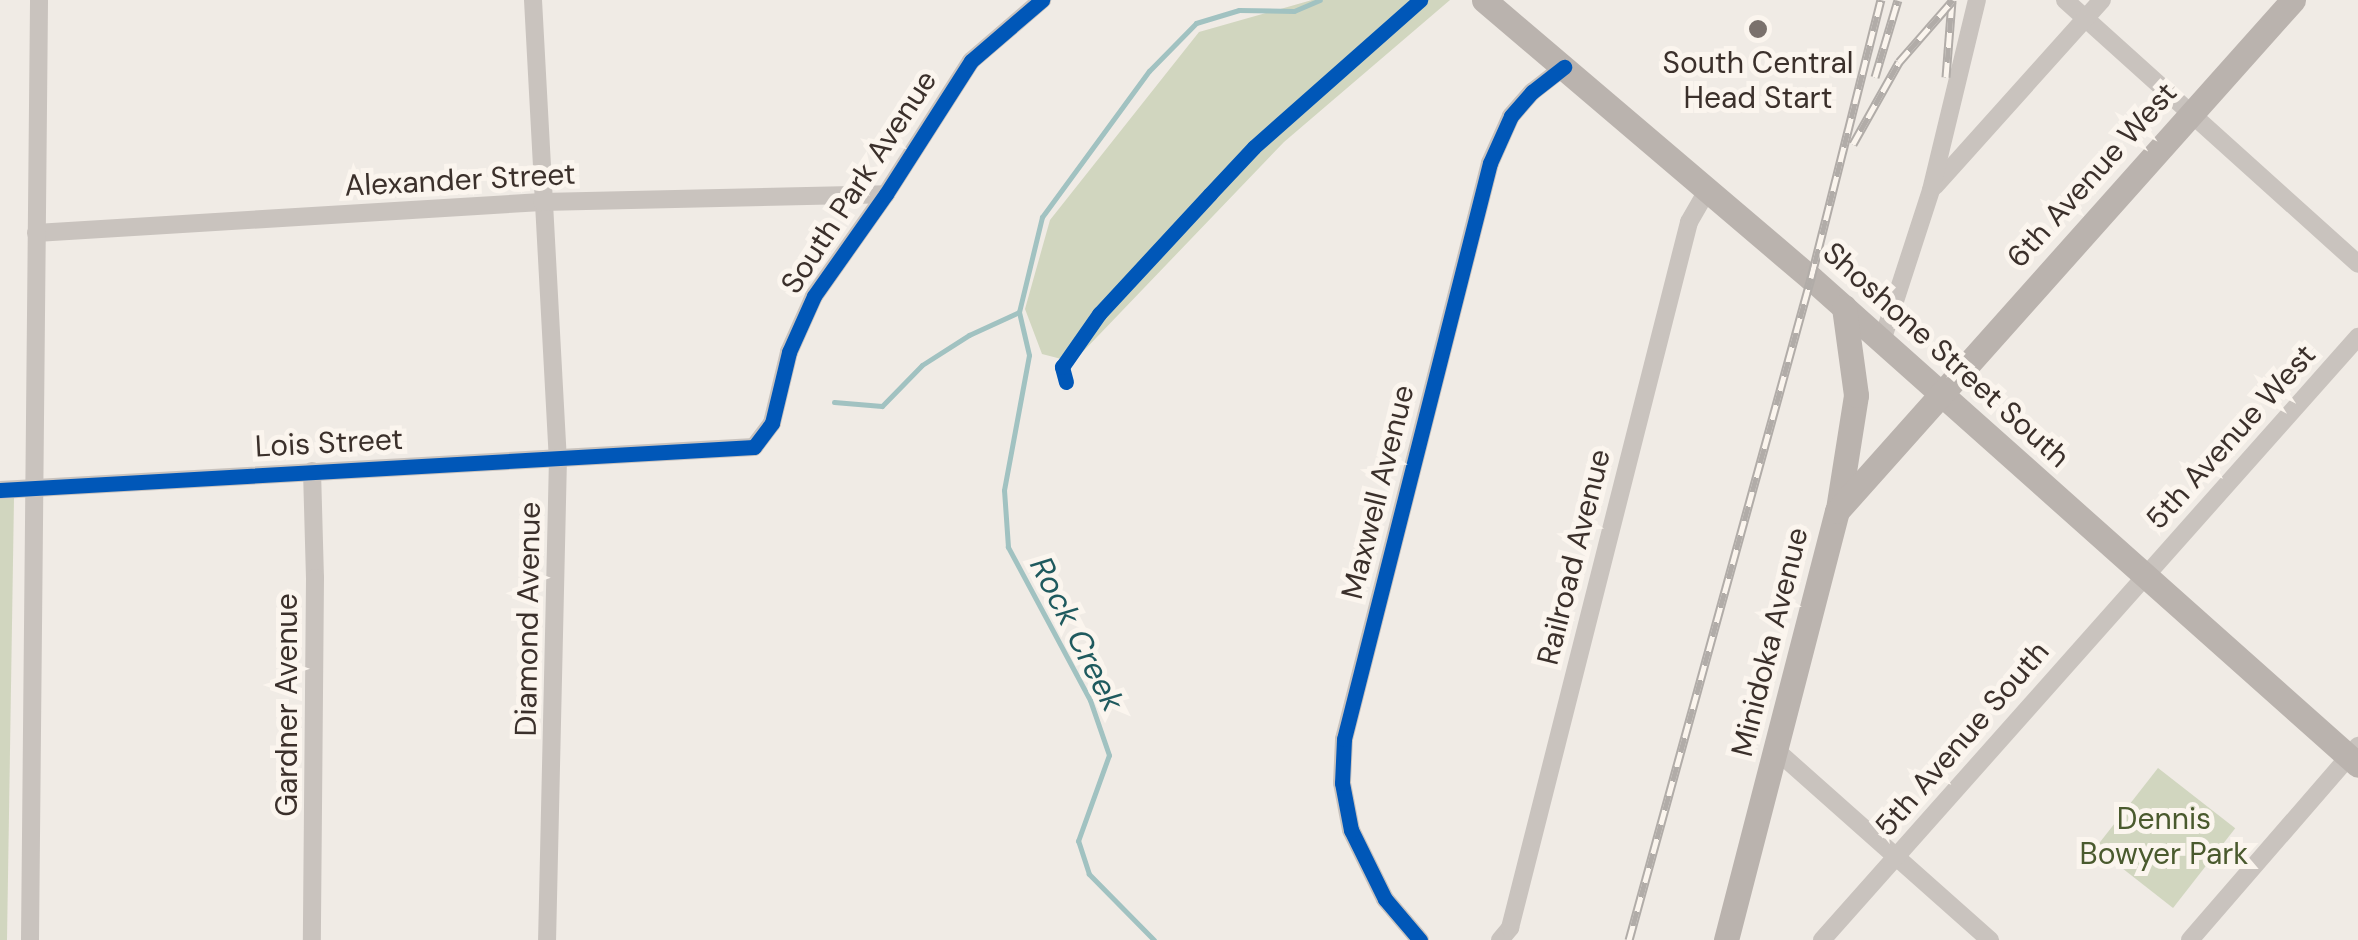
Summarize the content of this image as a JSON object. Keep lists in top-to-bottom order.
{
  "streets": {
    "main road": ["6th Avenue West", "Shoshone Street South", "Minidoka Avenue"],
    "street": [
      "Alexander Street",
      "South Park Avenue",
      "5th Avenue West",
      "Lois Street",
      "Maxwell Avenue",
      "Railroad Avenue",
      "Diamond Avenue",
      "Gardner Avenue",
      "5th Avenue South"
    ]
  },
  "crossings": [
    ["6th Avenue West", "Shoshone Street South"],
    ["6th Avenue West", "Minidoka Avenue"],
    ["Alexander Street", "South Park Avenue"],
    ["Alexander Street", "Diamond Avenue"],
    ["South Park Avenue", "Lois Street"],
    ["Shoshone Street South", "5th Avenue West"],
    ["Shoshone Street South", "Maxwell Avenue"],
    ["Shoshone Street South", "Railroad Avenue"],
    ["Shoshone Street South", "Minidoka Avenue"],
    ["Shoshone Street South", "5th Avenue South"],
    ["5th Avenue West", "5th Avenue South"],
    ["Lois Street", "Diamond Avenue"],
    ["Lois Street", "Gardner Avenue"]
  ],
  "water": ["Rock Creek"],
  "parks": ["Dennis Bowyer Park"],
  "places": ["South Central Head Start"]
}
